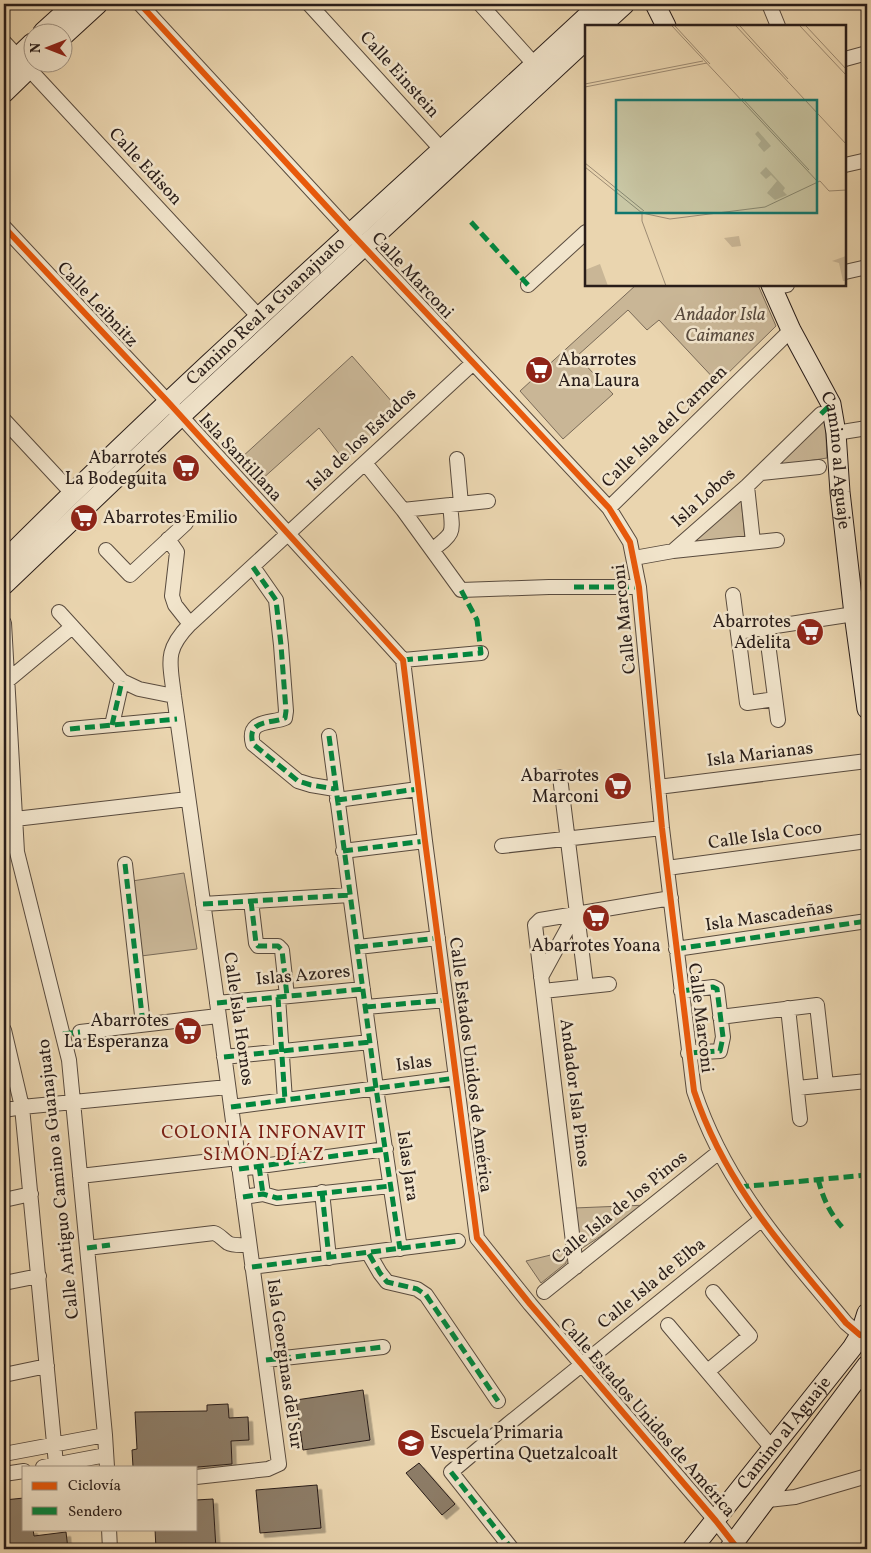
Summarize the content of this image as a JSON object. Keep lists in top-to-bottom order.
{
  "streets": {
    "street": [
      "Calle Einstein",
      "Calle Edison",
      "Calle Marconi",
      "Calle Leibnitz",
      "Camino Real a Guanajuato",
      "Calle Isla del Carmen",
      "Isla de los Estados",
      "Isla Santillana",
      "Camino al Aguaje",
      "Isla Lobos",
      "Isla Marianas",
      "Calle Isla Coco",
      "Isla Mascadeñas",
      "Islas Azores",
      "Calle Isla Hornos",
      "Islas",
      "Calle Estados Unidos de América",
      "Andador Isla Pinos",
      "Islas Jara",
      "Calle Antiguo Camino a Guanajuato",
      "Calle Isla de los Pinos",
      "Calle Isla de Elba",
      "Isla Georginas del Sur"
    ]
  },
  "crossings": [
    ["Calle Einstein", "Camino Real a Guanajuato"],
    ["Calle Edison", "Camino Real a Guanajuato"],
    ["Calle Marconi", "Camino Real a Guanajuato"],
    ["Calle Marconi", "Calle Isla del Carmen"],
    ["Calle Marconi", "Isla de los Estados"],
    ["Calle Marconi", "Camino al Aguaje"],
    ["Calle Marconi", "Isla Lobos"],
    ["Calle Marconi", "Isla Marianas"],
    ["Calle Marconi", "Calle Isla Coco"],
    ["Calle Marconi", "Isla Mascadeñas"],
    ["Calle Marconi", "Calle Isla de los Pinos"],
    ["Calle Marconi", "Calle Isla de Elba"],
    ["Calle Leibnitz", "Camino Real a Guanajuato"],
    ["Calle Leibnitz", "Isla Santillana"],
    ["Camino Real a Guanajuato", "Isla Santillana"],
    ["Calle Isla del Carmen", "Camino al Aguaje"],
    ["Isla de los Estados", "Isla Santillana"],
    ["Isla de los Estados", "Calle Isla Hornos"],
    ["Camino al Aguaje", "Calle Estados Unidos de América"],
    ["Islas Azores", "Calle Isla Hornos"],
    ["Islas Azores", "Islas Jara"],
    ["Calle Isla Hornos", "Isla Georginas del Sur"],
    ["Islas", "Calle Estados Unidos de América"],
    ["Islas", "Islas Jara"],
    ["Calle Estados Unidos de América", "Calle Isla de Elba"],
    ["Andador Isla Pinos", "Calle Isla de los Pinos"]
  ],
  "districts": ["COLONIA INFONAVIT SIMÓN DÍAZ"],
  "parks": ["Andador Isla Caimanes"],
  "places": {
    "supermarket": [
      "Abarrotes Ana Laura",
      "Abarrotes La Bodeguita",
      "Abarrotes Emilio",
      "Abarrotes Adelita",
      "Abarrotes Marconi",
      "Abarrotes Yoana",
      "Abarrotes La Esperanza"
    ],
    "school or university": ["Escuela Primaria Vespertina Quetzalcoalt"]
  },
  "legend": ["Ciclovía", "Sendero"],
  "north": "left"
}
